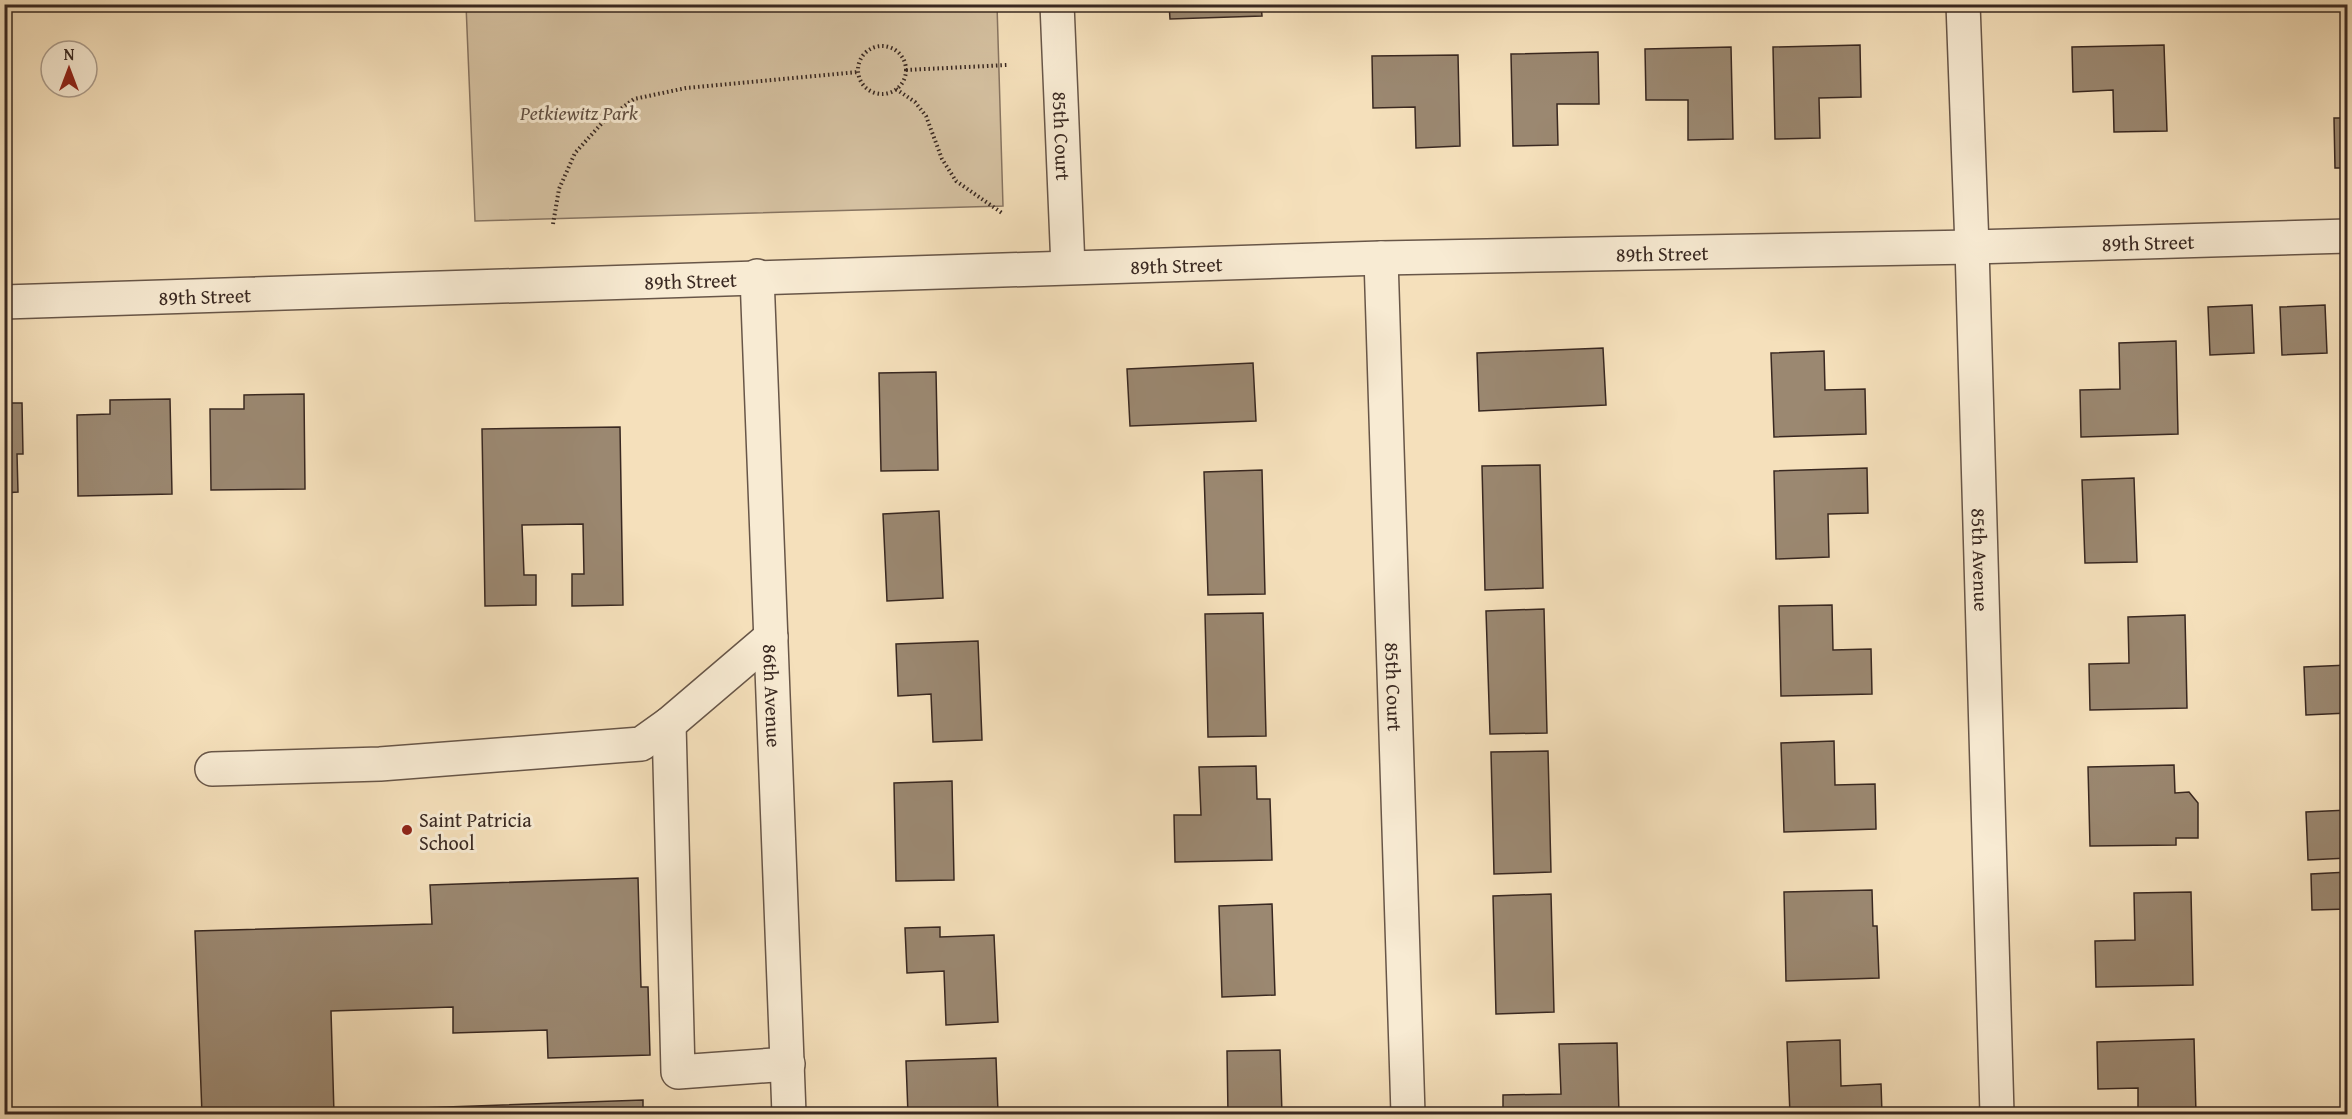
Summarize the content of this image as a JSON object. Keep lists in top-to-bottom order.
{
  "streets": {
    "street": [
      "85th Court",
      "89th Street",
      "85th Avenue",
      "86th Avenue"
    ]
  },
  "crossings": [
    ["85th Court", "89th Street"],
    ["89th Street", "85th Avenue"],
    ["89th Street", "86th Avenue"]
  ],
  "parks": ["Petkiewitz Park"],
  "places": ["Saint Patricia School"],
  "north": "top"
}
